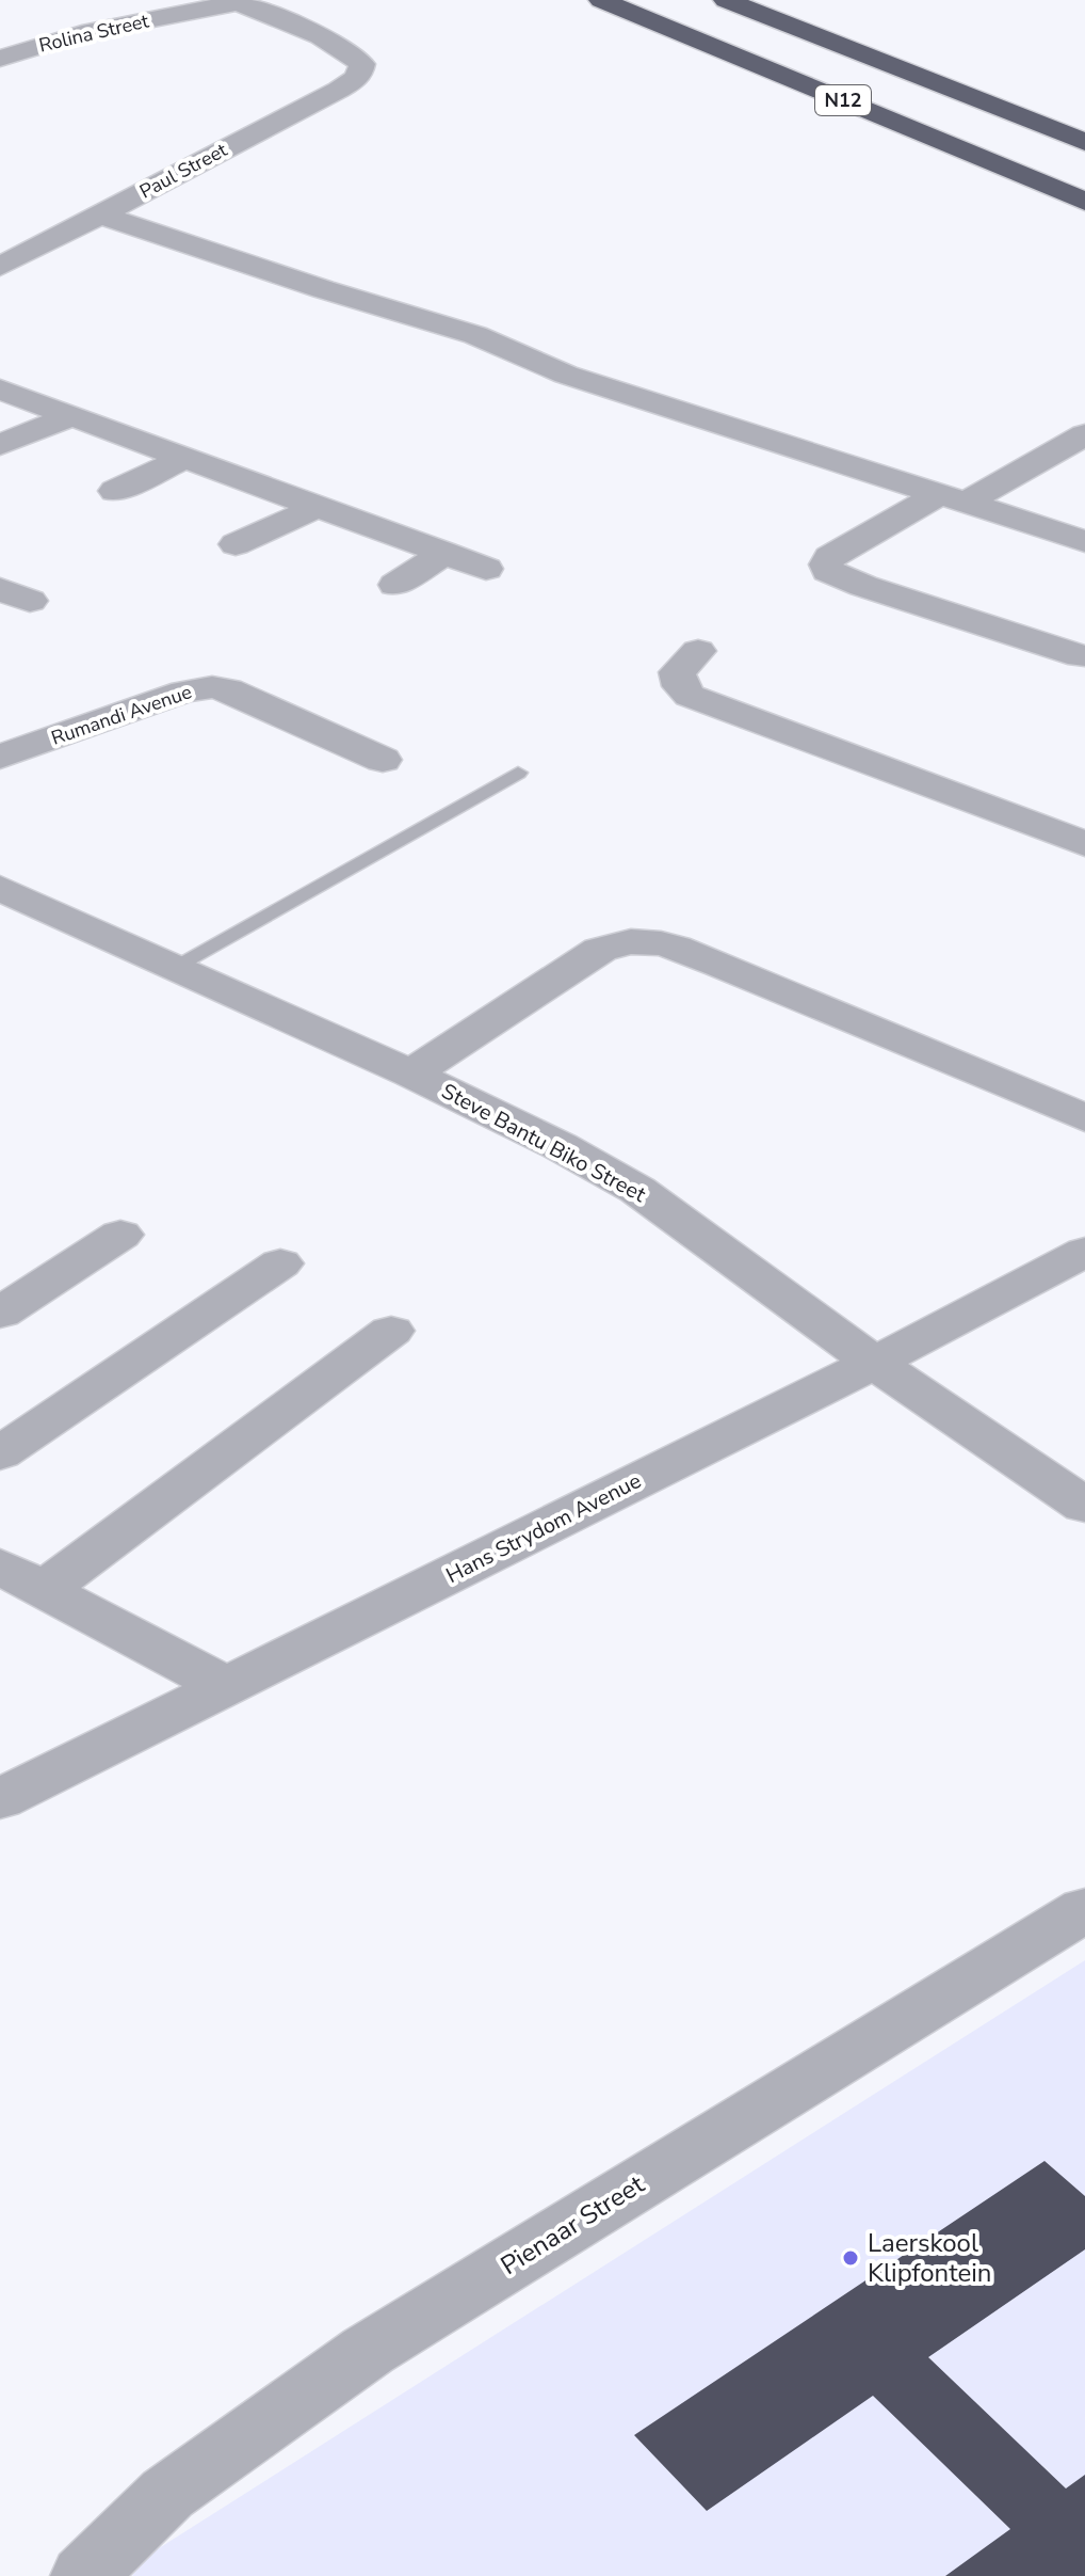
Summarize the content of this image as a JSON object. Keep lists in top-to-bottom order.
{
  "streets": {
    "highway": ["N12"],
    "street": [
      "Rolina Street",
      "Paul Street",
      "Rumandi Avenue",
      "Steve Bantu Biko Street",
      "Hans Strydom Avenue",
      "Pienaar Street"
    ]
  },
  "crossings": [
    ["Rolina Street", "Paul Street"],
    ["Steve Bantu Biko Street", "Hans Strydom Avenue"]
  ],
  "places": ["Laerskool Klipfontein"]
}
